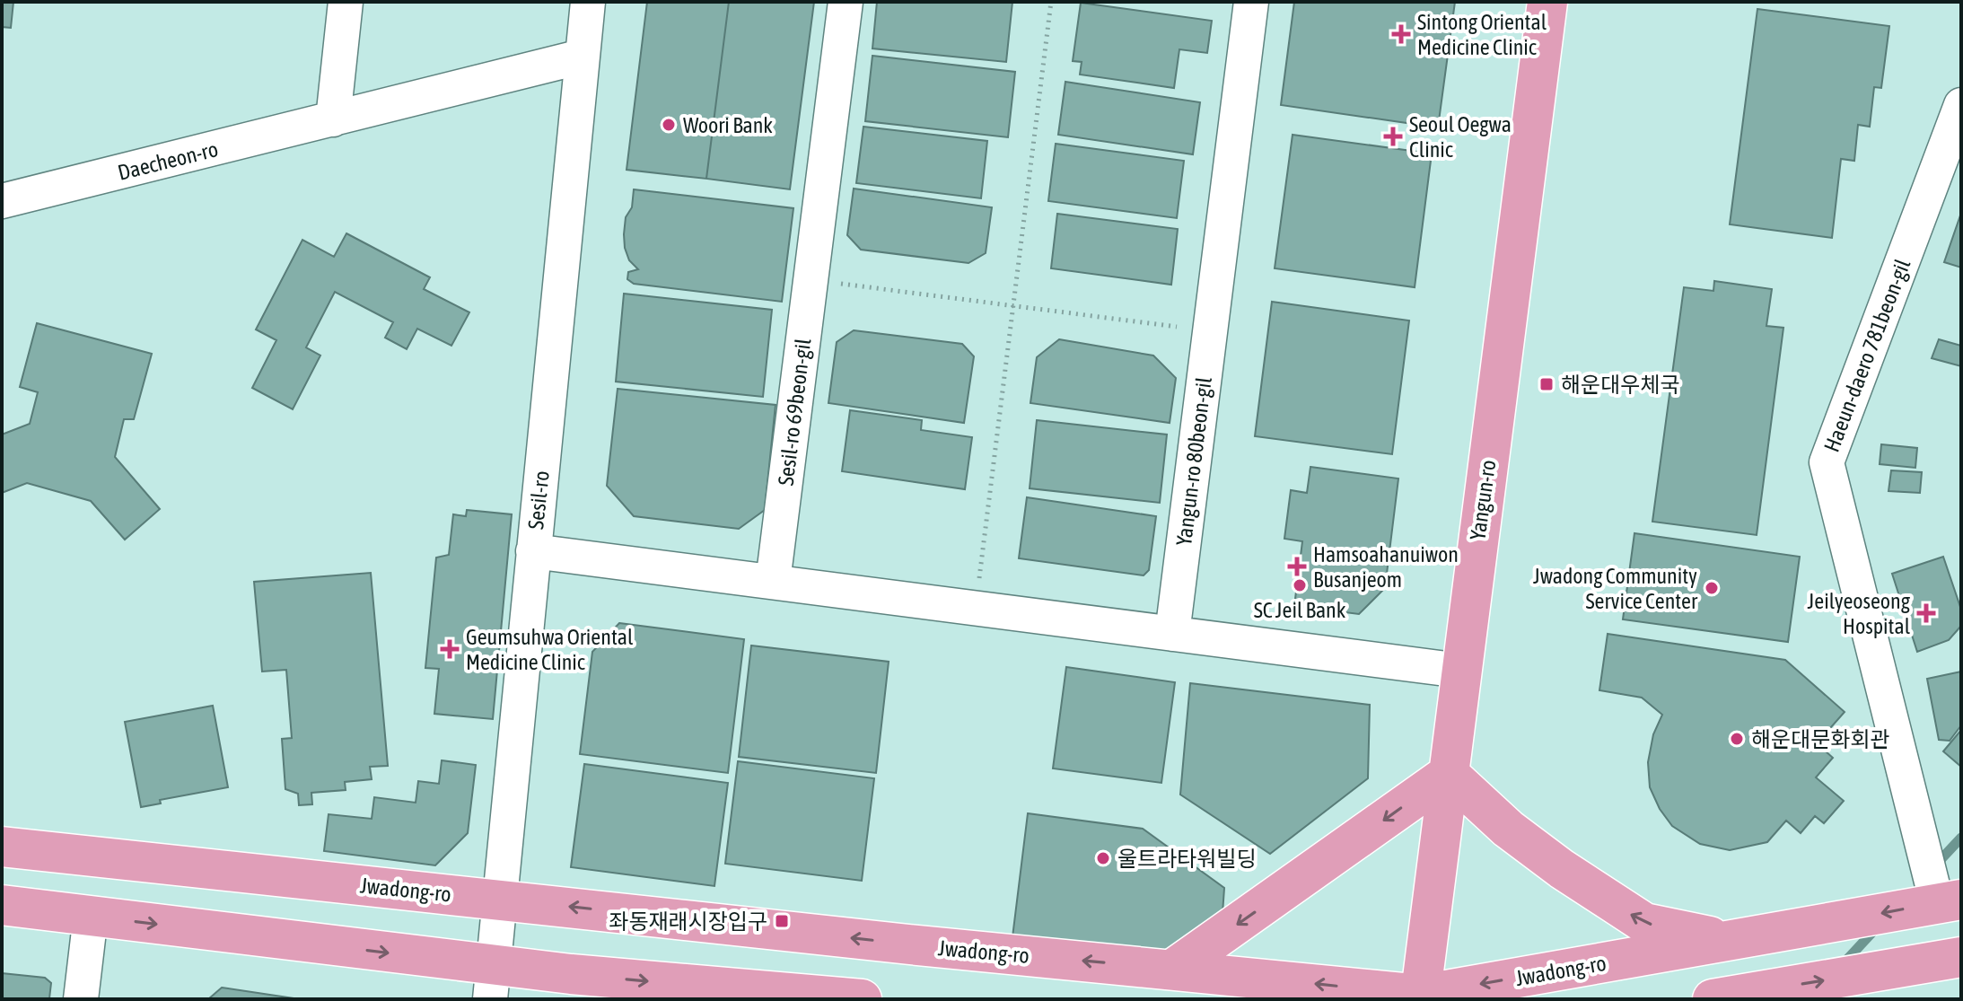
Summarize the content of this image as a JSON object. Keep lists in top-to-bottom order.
{
  "streets": {
    "main road": ["Yangun-ro", "Jwadong-ro"],
    "street": [
      "Daecheon-ro",
      "Haeun-daero 781beon-gil",
      "Sesil-ro 69beon-gil",
      "Yangun-ro 80beon-gil",
      "Sesil-ro"
    ]
  },
  "crossings": [
    ["Daecheon-ro", "Sesil-ro"],
    ["Haeun-daero 781beon-gil", "Jwadong-ro"],
    ["Sesil-ro", "Jwadong-ro"],
    ["Yangun-ro", "Jwadong-ro"]
  ],
  "places": {
    "health": [
      "Sintong Oriental Medicine Clinic",
      "Seoul Oegwa Clinic",
      "Hamsoahanuiwon Busanjeom",
      "Jeilyeoseong Hospital",
      "Geumsuhwa Oriental Medicine Clinic"
    ],
    "other": [
      "Woori Bank",
      "SC Jeil Bank",
      "Jwadong Community Service Center",
      "해운대문화회관",
      "울트라타워빌딩"
    ],
    "transit": ["해운대우체국", "좌동재래시장입구"]
  }
}
